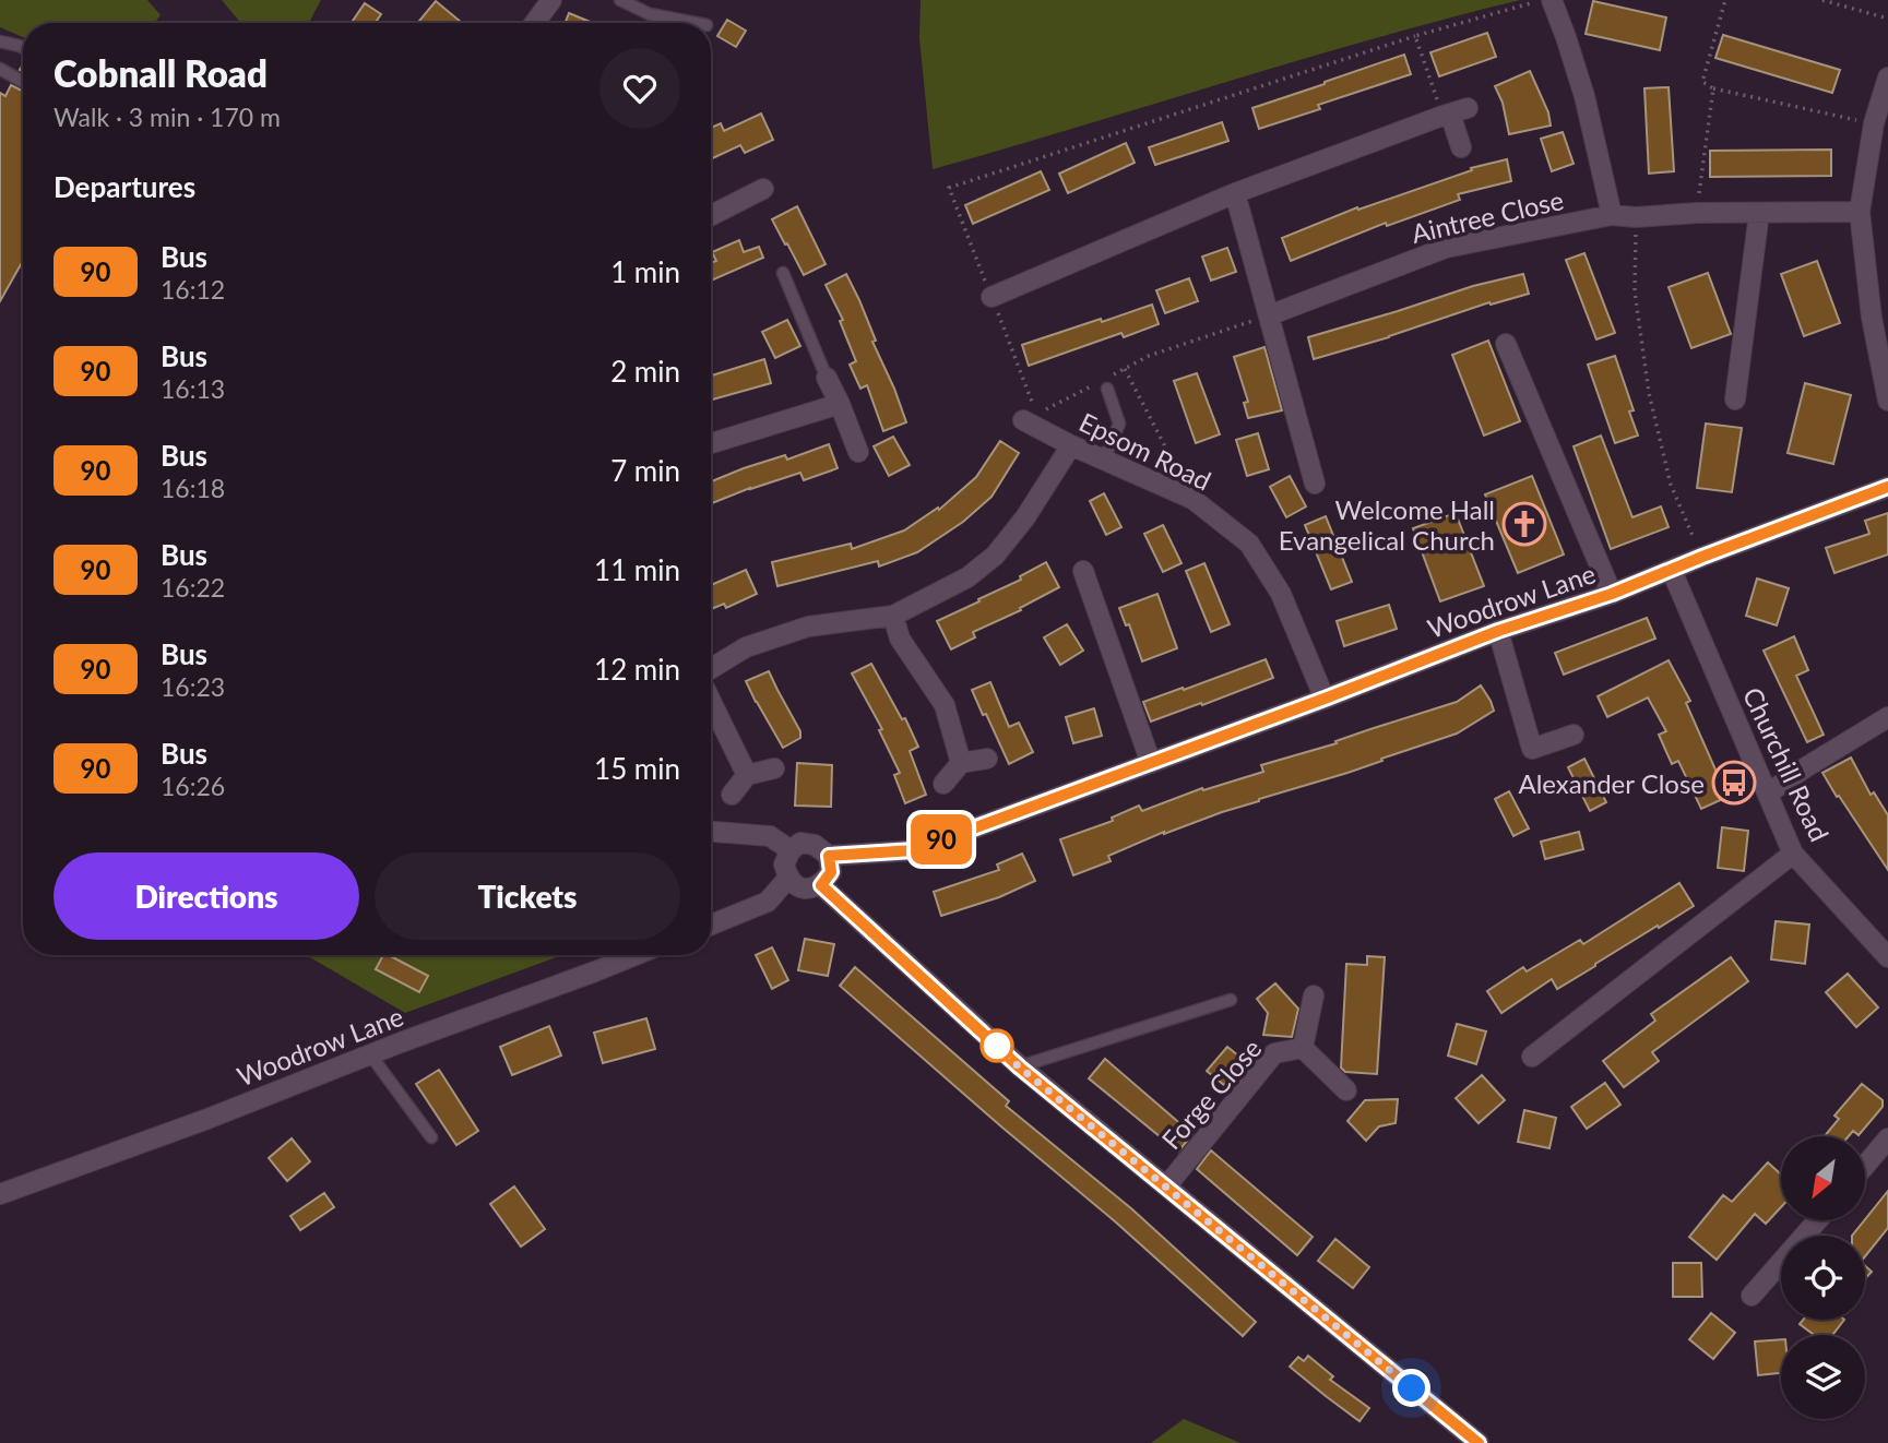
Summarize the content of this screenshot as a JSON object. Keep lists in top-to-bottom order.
{
  "streets": {
    "street": [
      "Aintree Close",
      "Epsom Road",
      "Woodrow Lane",
      "Churchill Road",
      "Forge Close"
    ]
  },
  "crossings": [
    ["Epsom Road", "Woodrow Lane"],
    ["Woodrow Lane", "Churchill Road"]
  ],
  "places": {
    "church": ["Welcome Hall Evangelical Church"],
    "bus stop": ["Alexander Close"]
  },
  "lines": ["bus line 90"],
  "north": "bottom left",
  "page": {
    "on_map": "90",
    "heading": [
      ["Cobnall Road", "Walk · 3 min · 170 m"],
      "Departures"
    ],
    "list": [
      {
        "mark": "90",
        "name": "Bus",
        "note": "16:12",
        "value": "1 min"
      },
      {
        "mark": "90",
        "name": "Bus",
        "note": "16:13",
        "value": "2 min"
      },
      {
        "mark": "90",
        "name": "Bus",
        "note": "16:18",
        "value": "7 min"
      },
      {
        "mark": "90",
        "name": "Bus",
        "note": "16:22",
        "value": "11 min"
      },
      {
        "mark": "90",
        "name": "Bus",
        "note": "16:23",
        "value": "12 min"
      },
      {
        "mark": "90",
        "name": "Bus",
        "note": "16:26",
        "value": "15 min"
      }
    ],
    "buttons": ["Directions", "Tickets"]
  }
}
